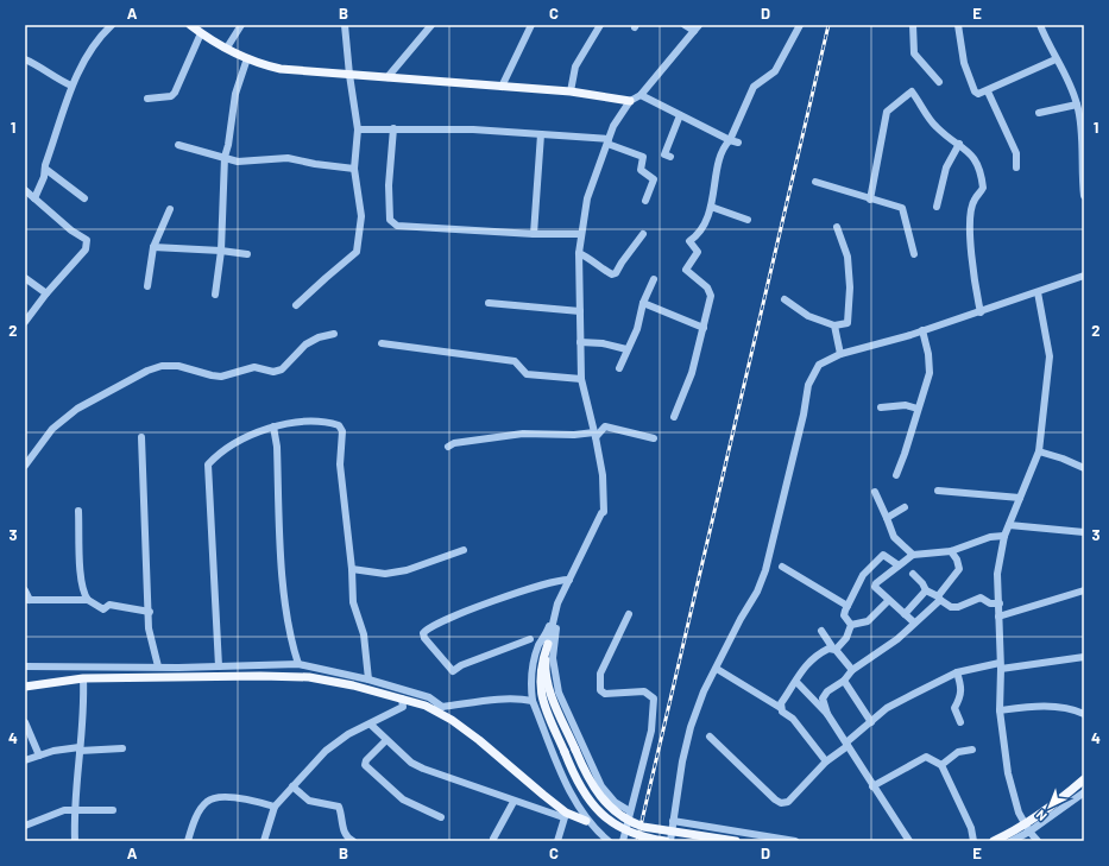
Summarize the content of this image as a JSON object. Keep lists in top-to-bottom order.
{
  "north": "bottom left",
  "grid": {
    "columns": [
      "A",
      "B",
      "C",
      "D",
      "E"
    ],
    "rows": [
      "1",
      "2",
      "3",
      "4"
    ]
  }
}
